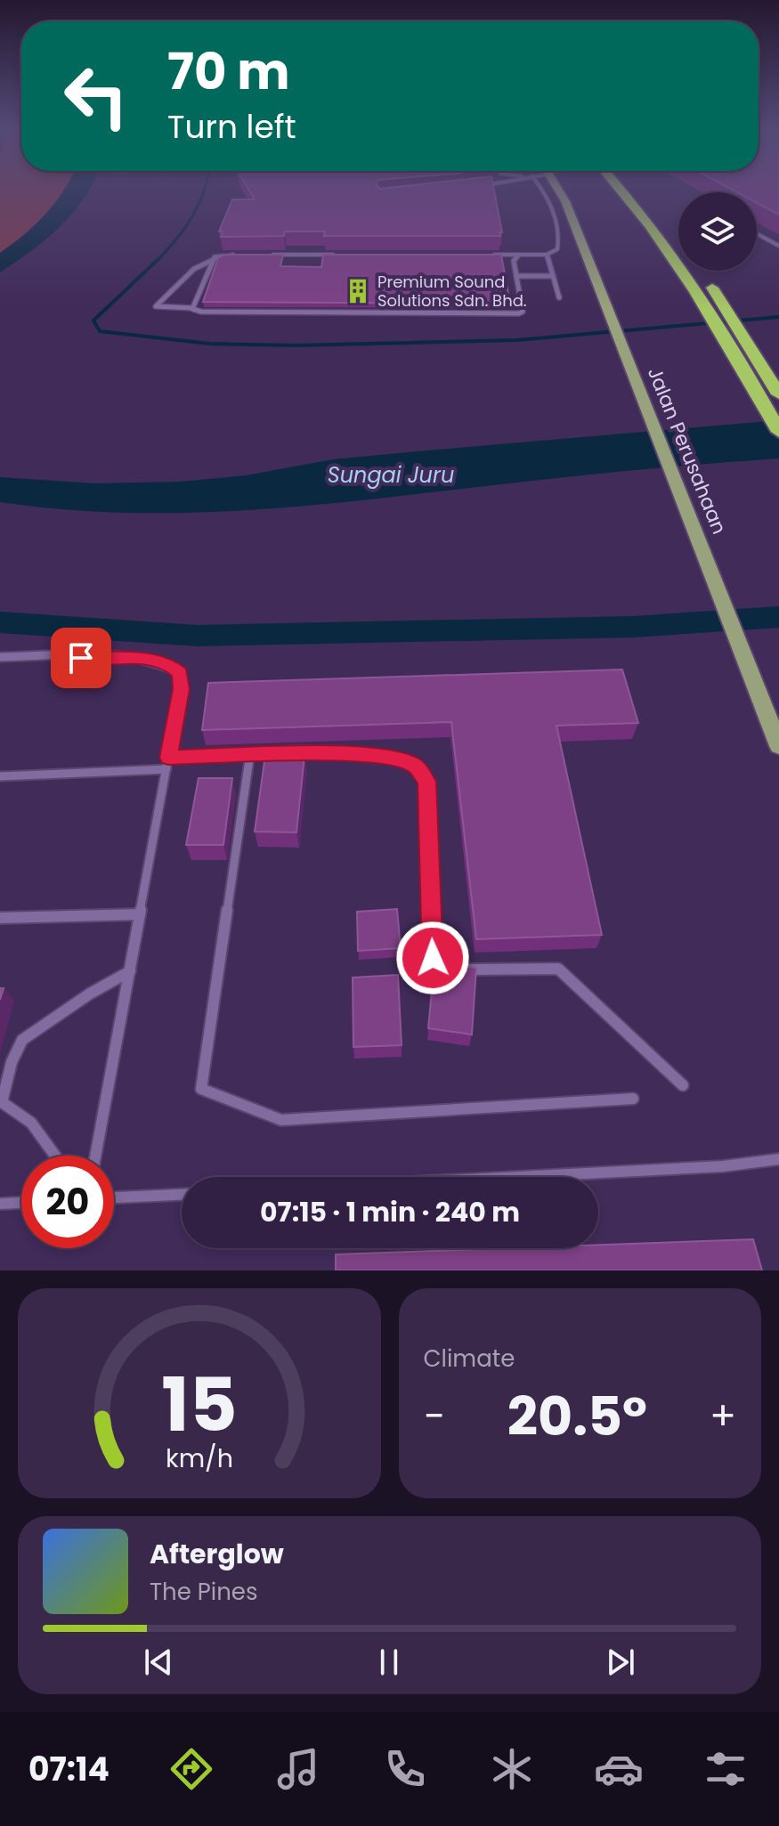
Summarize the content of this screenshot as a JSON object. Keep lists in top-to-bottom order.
{
  "streets": {
    "main road": ["Jalan Perusahaan"]
  },
  "water": ["Sungai Juru"],
  "places": {
    "building": ["Premium Sound Solutions Sdn. Bhd."]
  },
  "page": {
    "turn": ["70 m", "Turn left"],
    "limit": "20",
    "trip": "07:15 · 1 min · 240 m",
    "tile": "Climate",
    "heat": ["−", "20.5°", "+"],
    "song": ["Afterglow", "The Pines"],
    "tabs": "07:14",
    "gauge": ["15", "km/h"]
  }
}
